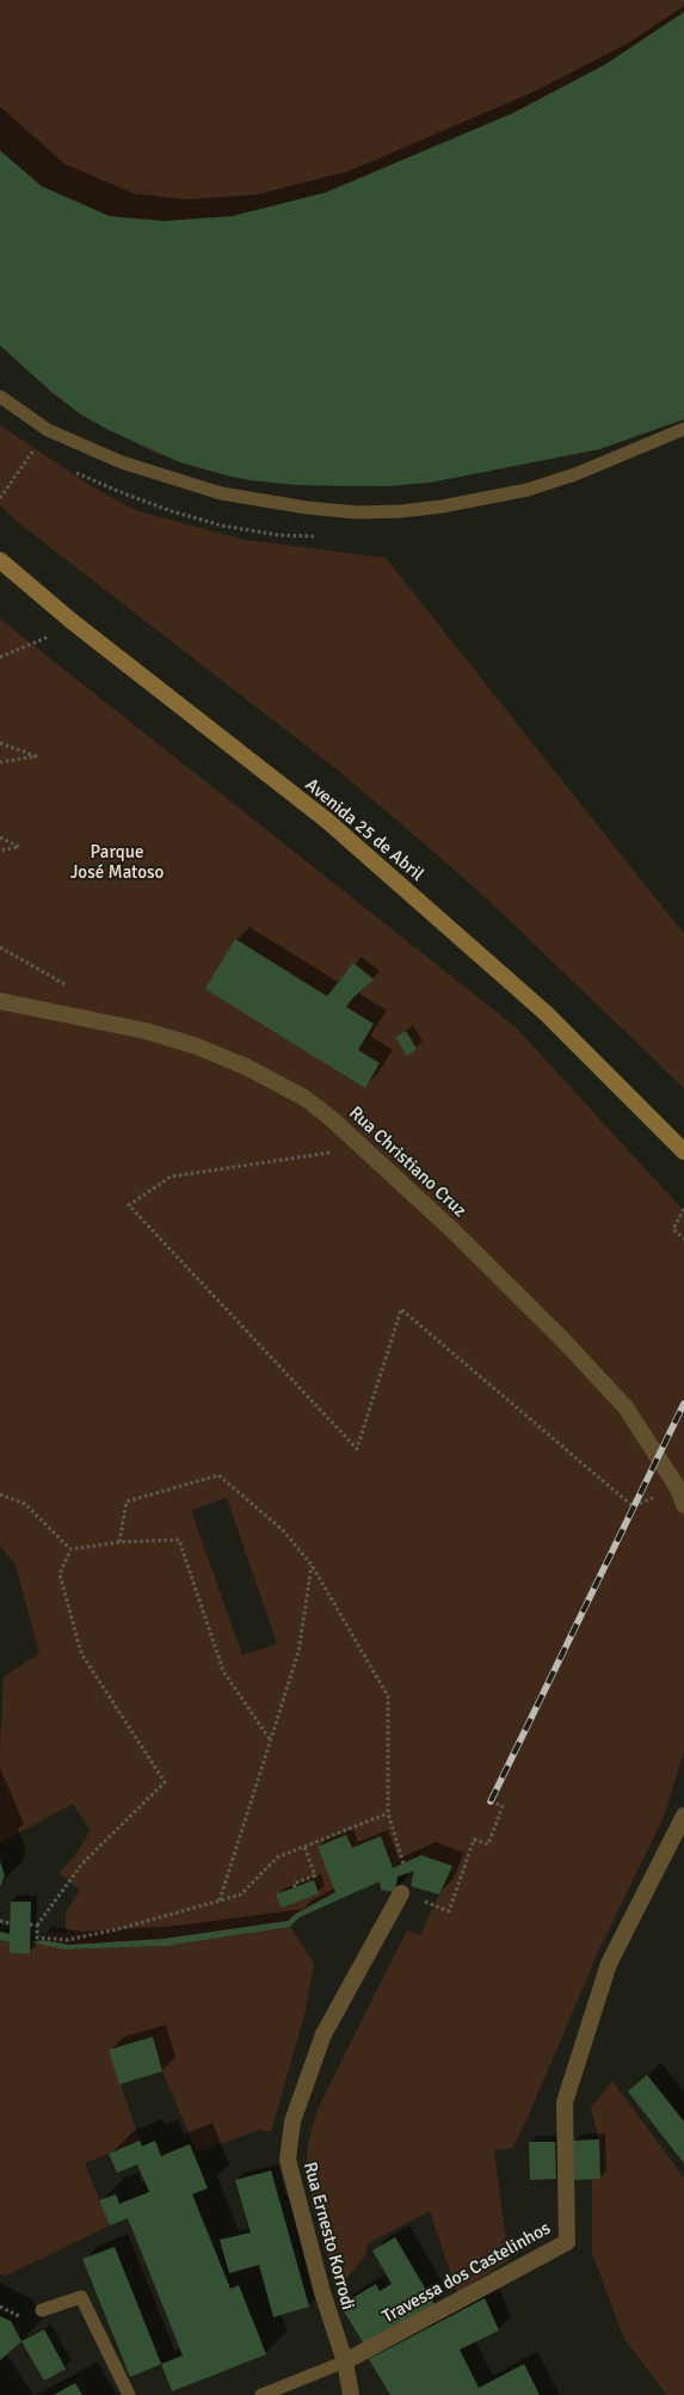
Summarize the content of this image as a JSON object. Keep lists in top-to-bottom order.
{
  "streets": {
    "main road": ["Avenida 25 de Abril"],
    "street": ["Rua Christiano Cruz", "Rua Ernesto Korrodi", "Travessa dos Castelinhos"]
  },
  "crossings": [
    ["Rua Ernesto Korrodi", "Travessa dos Castelinhos"]
  ],
  "parks": ["Parque José Matoso"]
}
